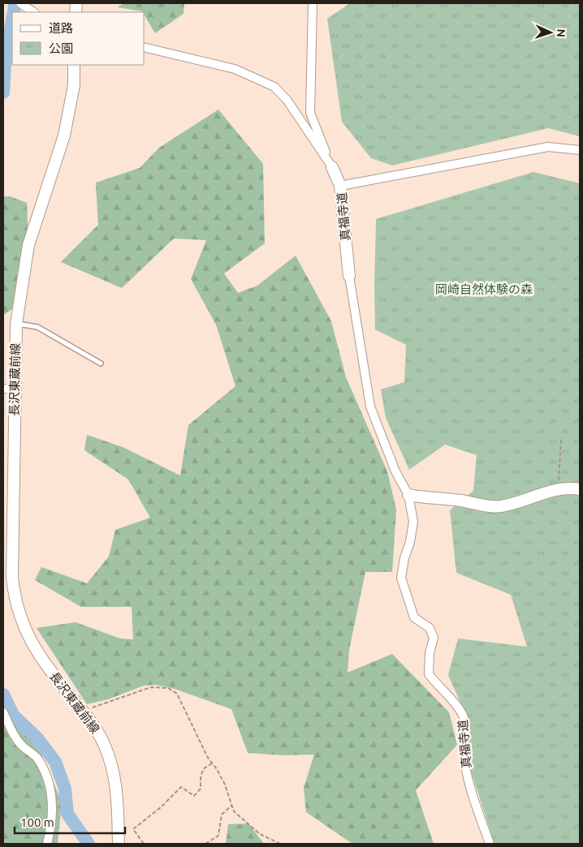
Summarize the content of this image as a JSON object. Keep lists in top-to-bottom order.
{
  "streets": {
    "main road": ["真福寺道", "長沢東蔵前線"]
  },
  "parks": ["岡崎自然体験の森"],
  "legend": ["道路", "公園"],
  "scale_bar": "100 m",
  "north": "right"
}
